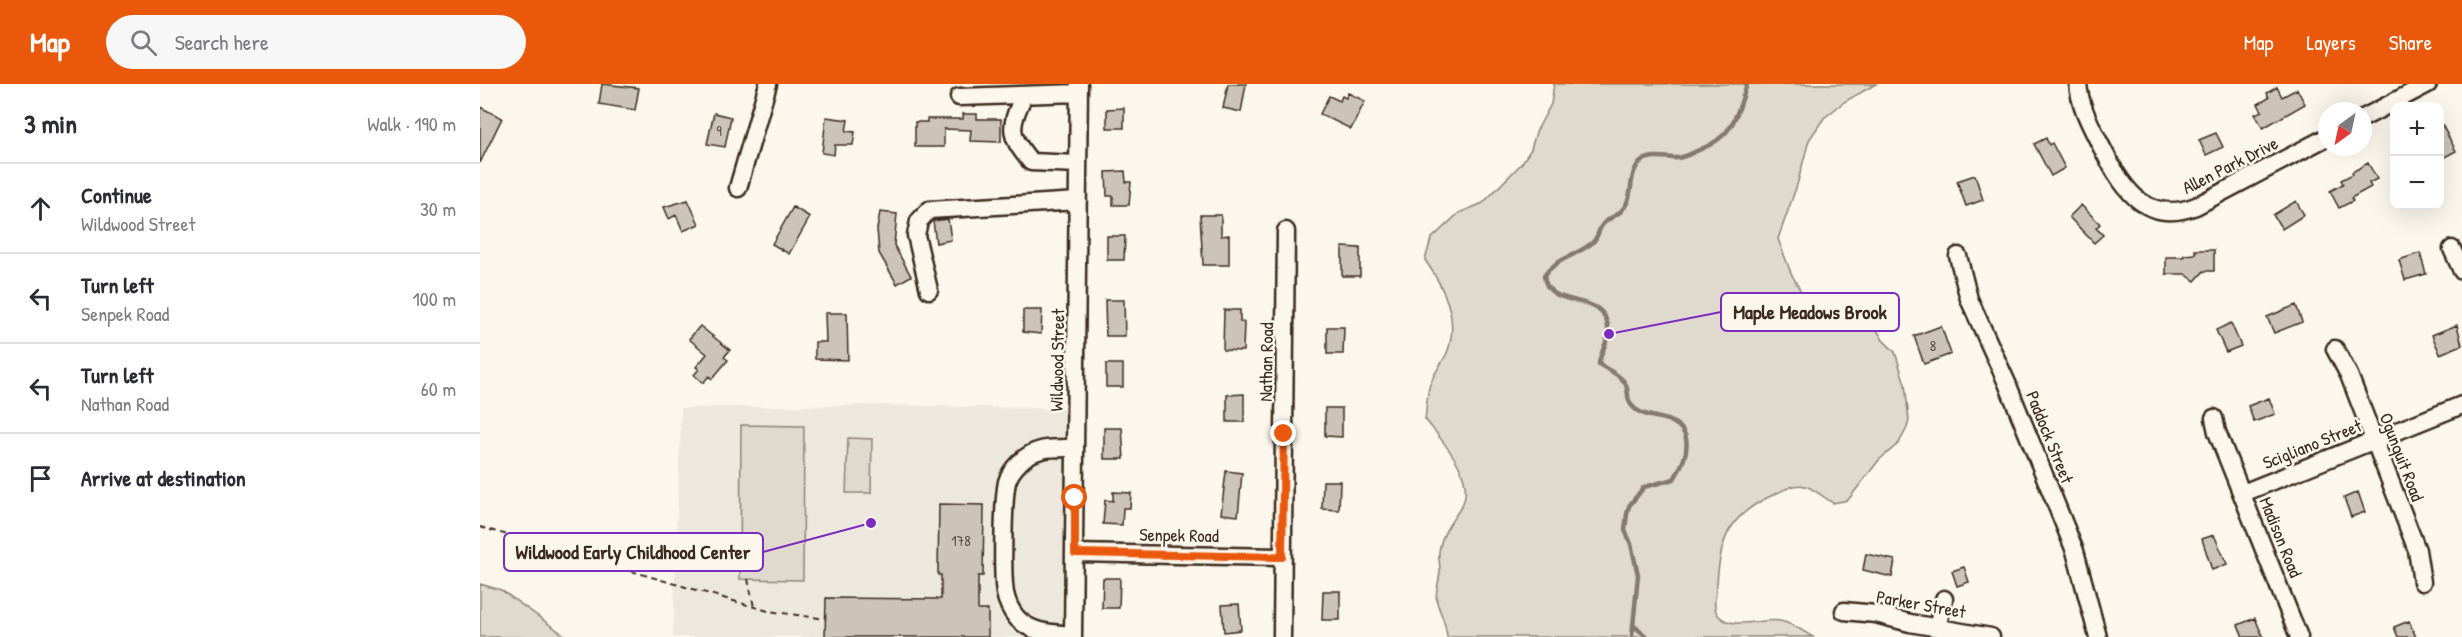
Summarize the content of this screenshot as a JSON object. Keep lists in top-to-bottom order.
{
  "streets": {
    "street": [
      "Allen Park Drive",
      "Wildwood Street",
      "Nathan Road",
      "Paddock Street",
      "Scigliano Street",
      "Ogunquit Road",
      "Senpek Road",
      "Madison Road",
      "Parker Street"
    ]
  },
  "crossings": [
    ["Wildwood Street", "Senpek Road"],
    ["Nathan Road", "Senpek Road"],
    ["Scigliano Street", "Ogunquit Road"],
    ["Scigliano Street", "Madison Road"]
  ],
  "places": ["Maple Meadows Brook", "Wildwood Early Childhood Center"],
  "house_numbers": ["9", "8", "178"],
  "north": "bottom left",
  "page": {
    "header": "Map",
    "search": "Search here",
    "nav": ["Map", "Layers", "Share"],
    "heading": ["3 min", "Walk · 190 m"],
    "map_buttons": ["+", "−"],
    "list": [
      ["Continue", "Wildwood Street", "30 m"],
      ["Turn left", "Senpek Road", "100 m"],
      ["Turn left", "Nathan Road", "60 m"],
      "Arrive at destination"
    ]
  }
}
